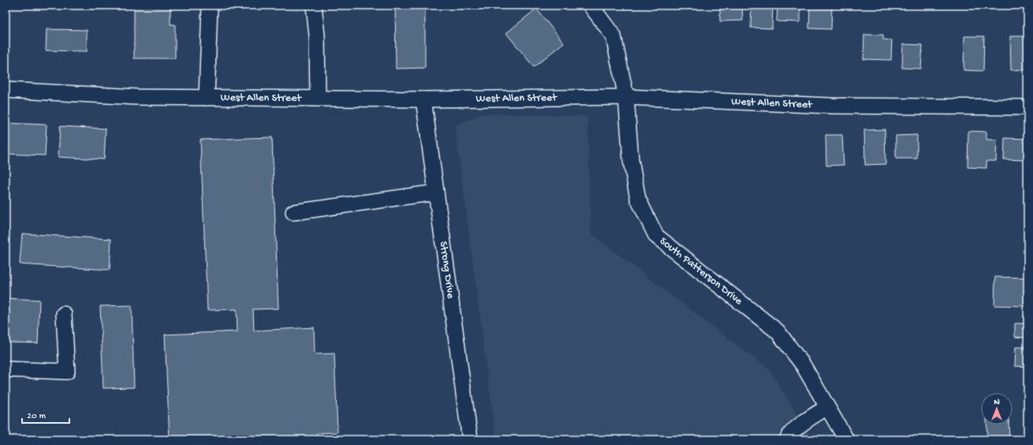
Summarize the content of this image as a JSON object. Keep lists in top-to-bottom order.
{
  "streets": {
    "street": ["West Allen Street", "Strong Drive", "South Patterson Drive"]
  },
  "crossings": [
    ["West Allen Street", "Strong Drive"],
    ["West Allen Street", "South Patterson Drive"]
  ],
  "scale_bar": "20 m",
  "north": "top"
}
